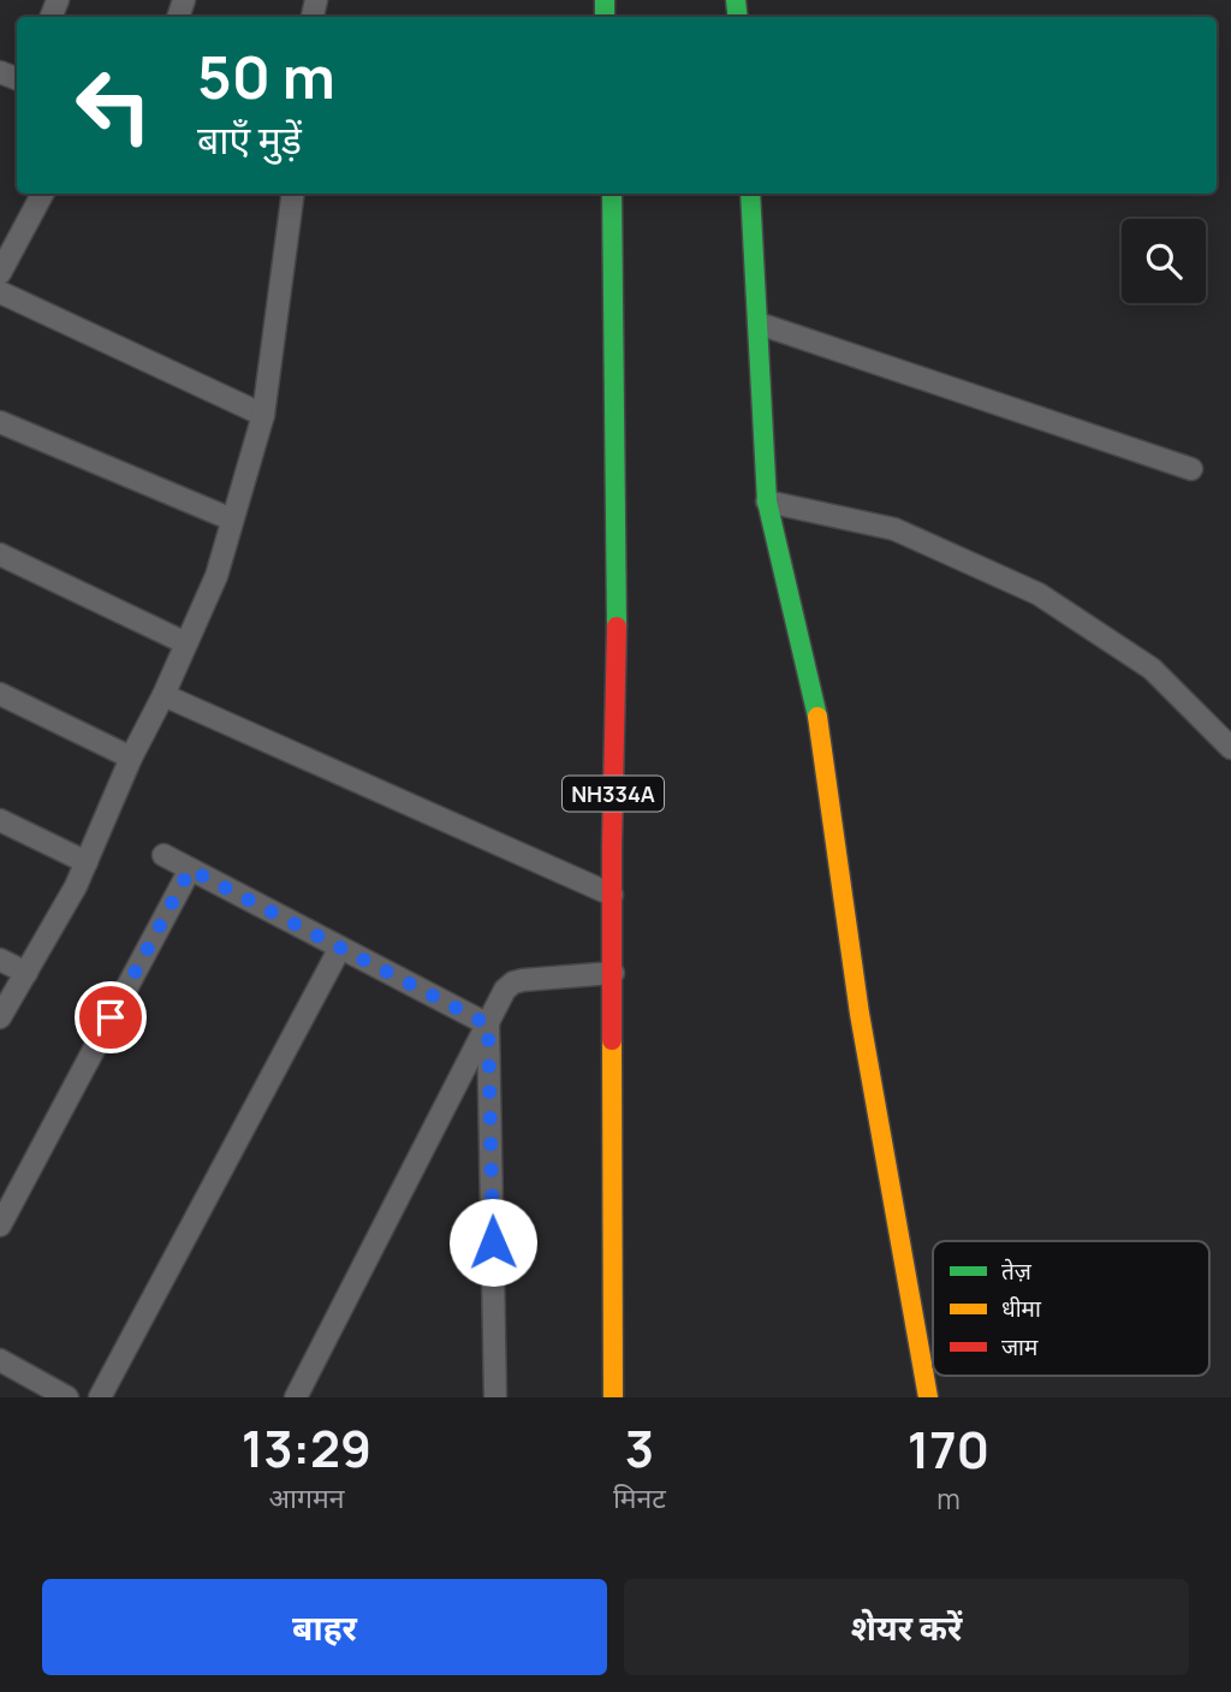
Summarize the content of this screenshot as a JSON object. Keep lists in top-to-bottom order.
{
  "streets": {
    "main road": ["NH334A"]
  },
  "legend": ["तेज़", "धीमा", "जाम"],
  "page": {
    "turn": ["50 m", "बाएँ मुड़ें"],
    "eta": [
      "13:29",
      "आगमन",
      "3",
      "मिनट",
      "170",
      "m"
    ],
    "buttons": ["बाहर", "शेयर करें"]
  }
}
